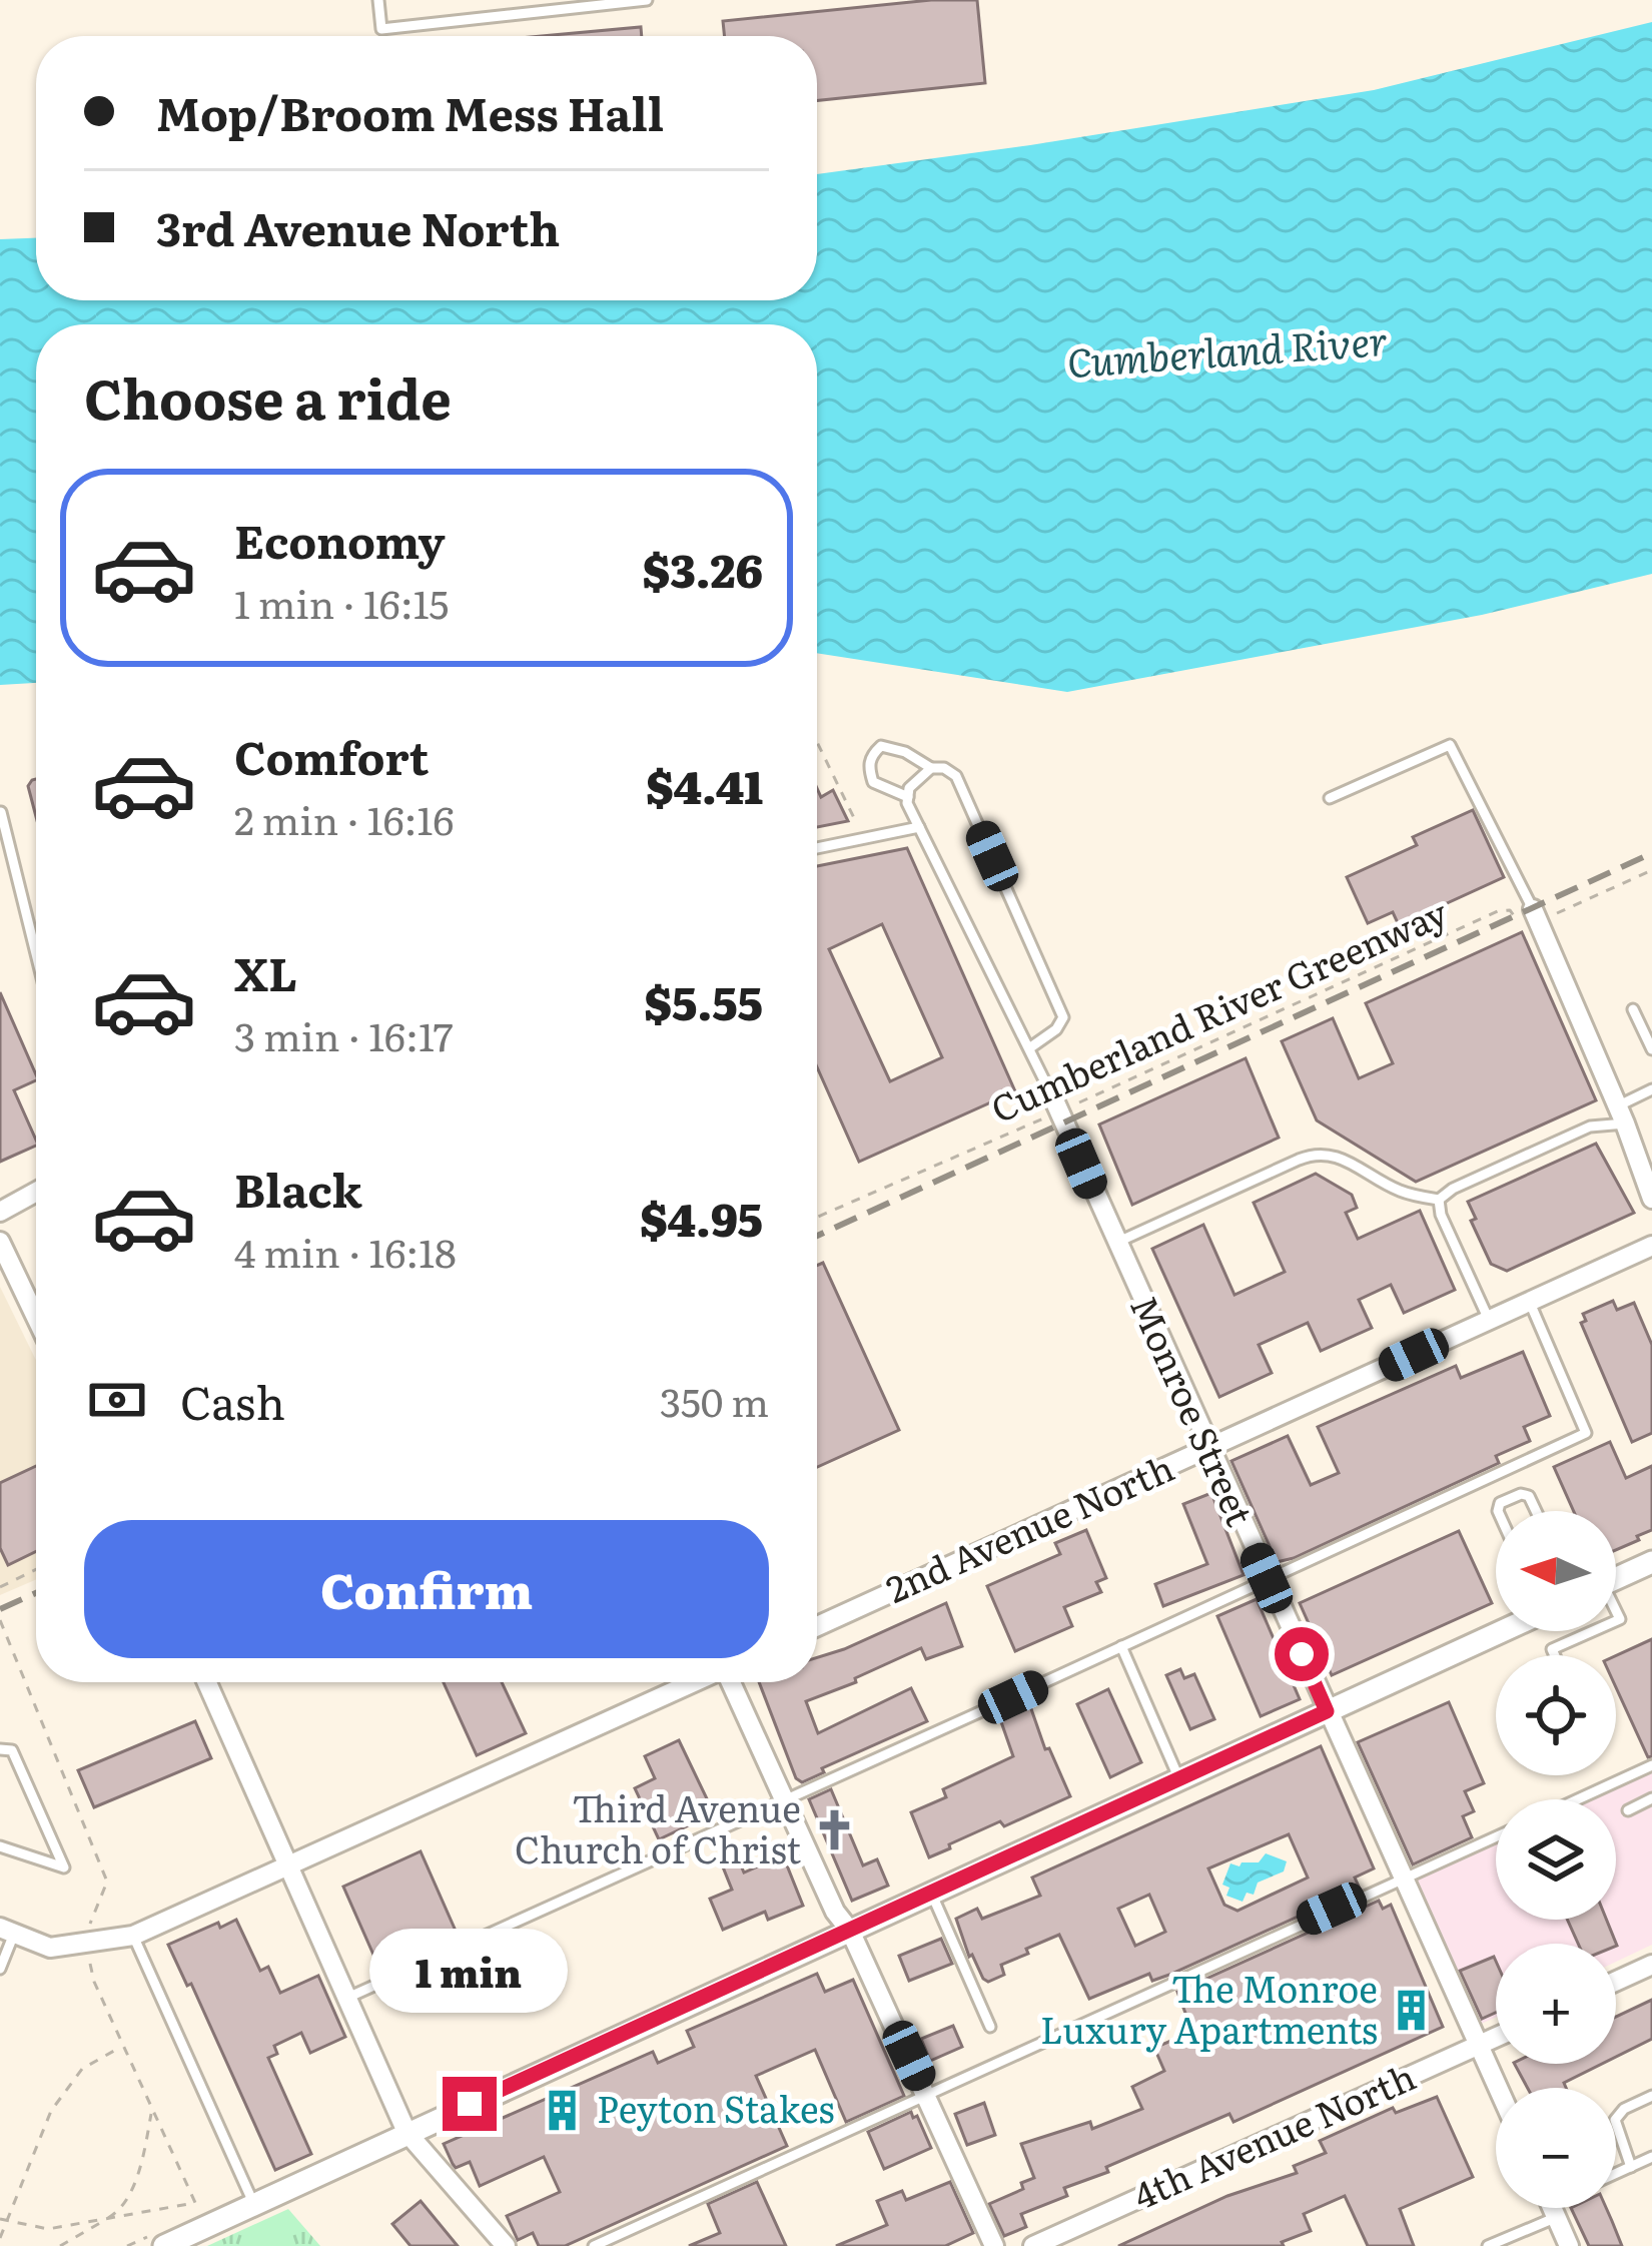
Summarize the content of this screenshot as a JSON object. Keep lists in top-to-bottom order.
{
  "streets": {
    "street": ["Monroe Street", "2nd Avenue North", "4th Avenue North"],
    "path": ["Cumberland River Greenway"]
  },
  "crossings": [
    ["Cumberland River Greenway", "Monroe Street"],
    ["Monroe Street", "2nd Avenue North"],
    ["Monroe Street", "4th Avenue North"]
  ],
  "water": ["Cumberland River"],
  "places": {
    "church": ["Third Avenue Church of Christ"],
    "building": ["The Monroe Luxury Apartments", "Peyton Stakes"]
  },
  "north": "left",
  "page": {
    "banner": ["Mop/Broom Mess Hall", "3rd Avenue North"],
    "heading": "Choose a ride",
    "list": [
      {
        "name": "Economy",
        "note": "1 min · 16:15",
        "value": "$3.26"
      },
      {
        "name": "Comfort",
        "note": "2 min · 16:16",
        "value": "$4.41"
      },
      {
        "name": "XL",
        "note": "3 min · 16:17",
        "value": "$5.55"
      },
      {
        "name": "Black",
        "note": "4 min · 16:18",
        "value": "$4.95"
      }
    ],
    "pay": ["Cash", "350 m"],
    "buttons": "Confirm",
    "map_buttons": ["+", "−"],
    "bubble": "1 min"
  }
}
